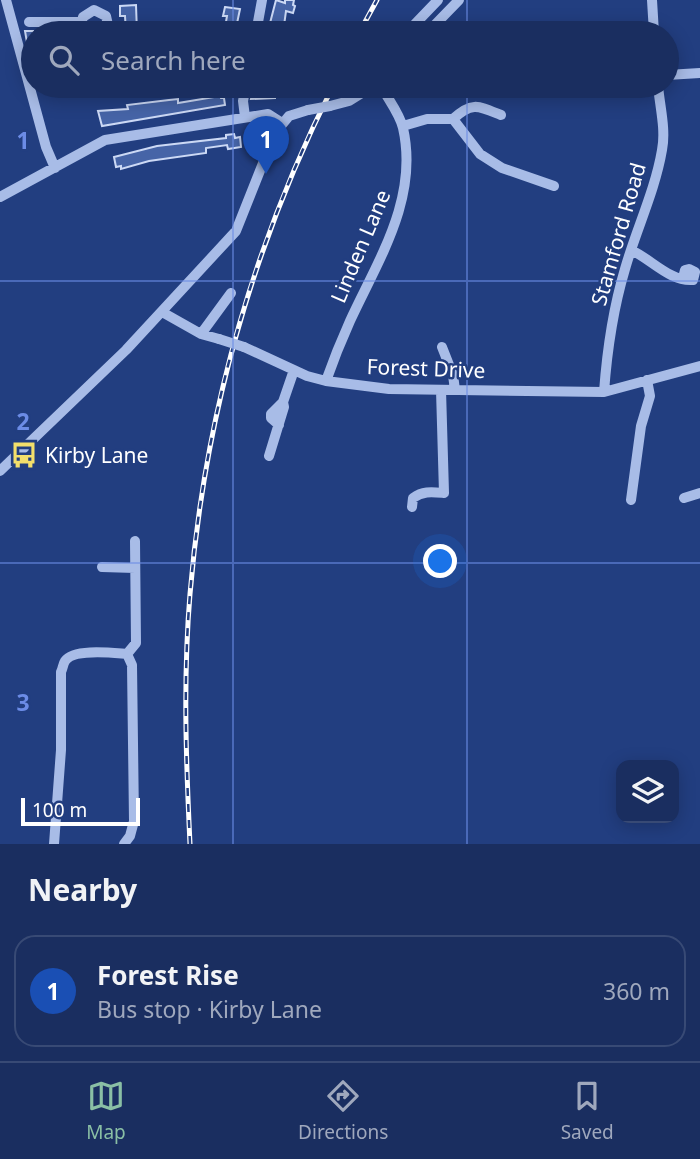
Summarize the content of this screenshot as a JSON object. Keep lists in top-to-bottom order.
{
  "streets": {
    "street": ["Stamford Road", "Linden Lane", "Forest Drive"]
  },
  "crossings": [
    ["Stamford Road", "Forest Drive"],
    ["Linden Lane", "Forest Drive"]
  ],
  "places": {
    "bus stop": ["Kirby Lane"]
  },
  "scale_bar": "100 m",
  "page": {
    "search": "Search here",
    "pins": "1",
    "scale": "100 m",
    "heading": "Nearby",
    "list": [
      {
        "mark": "1",
        "name": "Forest Rise",
        "note": "Bus stop · Kirby Lane",
        "value": "360 m"
      }
    ],
    "nav": ["Map", "Directions", "Saved"]
  },
  "grid": {
    "rows": ["1", "2", "3"]
  }
}
